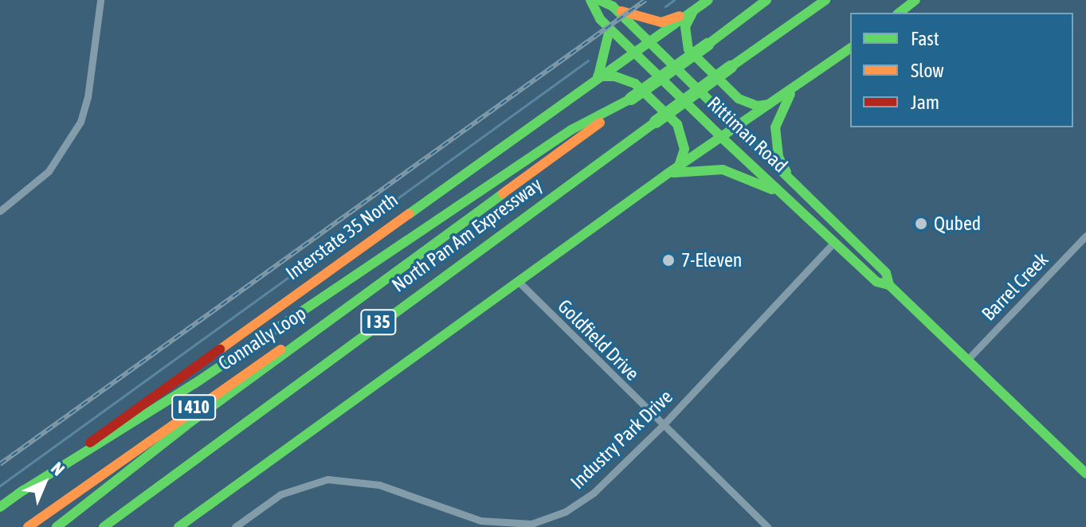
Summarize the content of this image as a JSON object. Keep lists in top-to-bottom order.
{
  "streets": {
    "main road": [
      "Rittiman Road",
      "North Pan Am Expressway",
      "Interstate 35 North",
      "I 35",
      "Connally Loop",
      "I 410"
    ],
    "street": ["Barrel Creek", "Goldfield Drive", "Industry Park Drive"]
  },
  "crossings": [
    ["Rittiman Road", "Interstate 35 North"],
    ["Rittiman Road", "Barrel Creek"],
    ["Rittiman Road", "Industry Park Drive"],
    ["North Pan Am Expressway", "Connally Loop"],
    ["Goldfield Drive", "Industry Park Drive"]
  ],
  "places": ["Qubed", "7-Eleven"],
  "legend": ["Fast", "Slow", "Jam"],
  "north": "top right"
}
